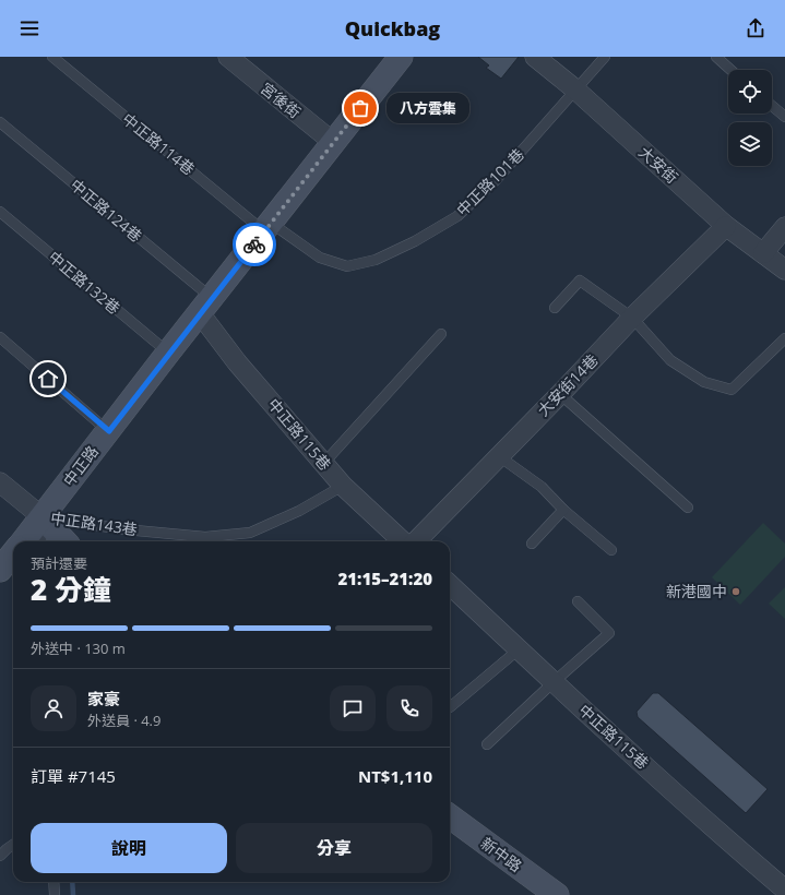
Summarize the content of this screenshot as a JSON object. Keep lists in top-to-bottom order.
{
  "streets": {
    "main road": ["中正路", "新中路"],
    "street": [
      "宮後街",
      "大安街",
      "大安街14巷",
      "中正路115巷"
    ],
    "lane": [
      "中正路114巷",
      "中正路101巷",
      "中正路124巷",
      "中正路132巷",
      "中正路143巷"
    ]
  },
  "crossings": [
    ["宮後街", "中正路"],
    ["中正路114巷", "中正路101巷"],
    ["中正路114巷", "中正路"],
    ["大安街", "中正路101巷"],
    ["大安街", "大安街14巷"],
    ["中正路101巷", "中正路"],
    ["中正路124巷", "中正路115巷"],
    ["中正路124巷", "中正路"],
    ["中正路132巷", "中正路"],
    ["中正路115巷", "中正路"],
    ["中正路115巷", "中正路143巷"],
    ["中正路", "中正路143巷"]
  ],
  "places": ["八方雲集", "新港國中"],
  "page": {
    "header": "Quickbag",
    "bubble": "八方雲集",
    "heading": ["2 分鐘", "預計還要", "21:15–21:20"],
    "panel": [
      "家豪",
      "外送員 · 4.9",
      "訂單 #7145",
      "NT$1,110"
    ],
    "bar": "外送中 · 130 m",
    "buttons": ["說明", "分享"]
  }
}
